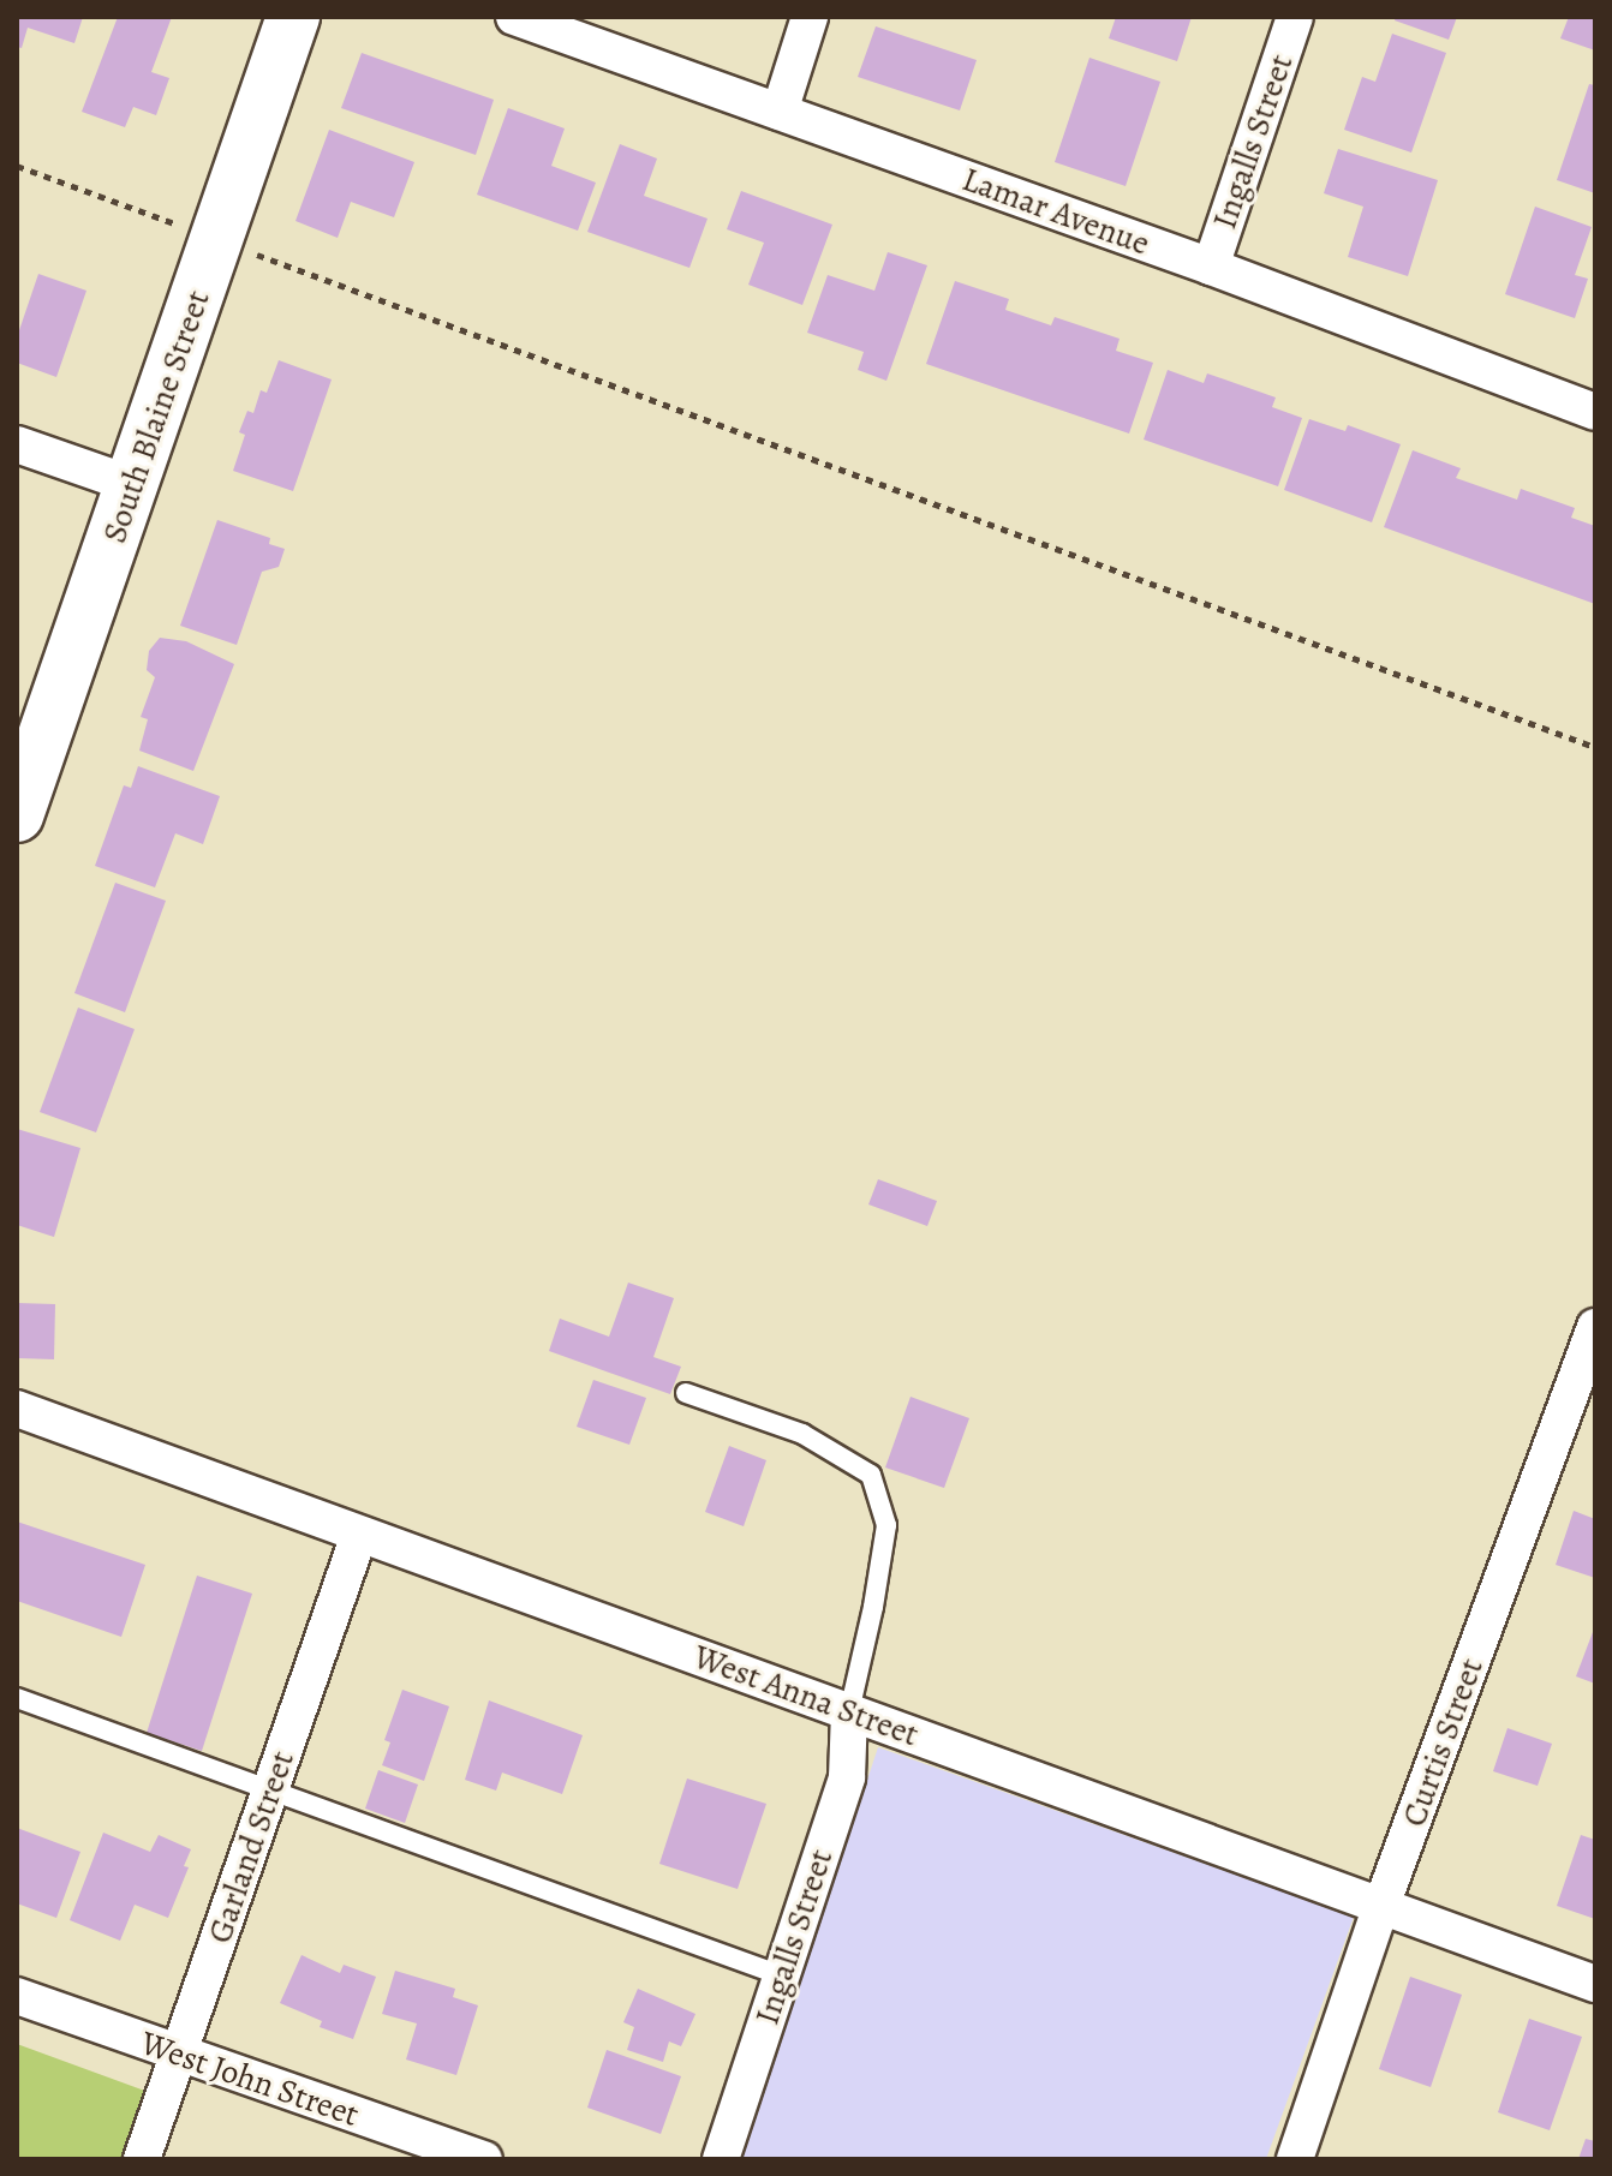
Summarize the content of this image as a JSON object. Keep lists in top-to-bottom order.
{
  "streets": {
    "street": [
      "Ingalls Street",
      "Lamar Avenue",
      "South Blaine Street",
      "West Anna Street",
      "Curtis Street",
      "Garland Street",
      "West John Street"
    ]
  },
  "crossings": [
    ["Ingalls Street", "Lamar Avenue"],
    ["Ingalls Street", "West Anna Street"],
    ["West Anna Street", "Curtis Street"],
    ["West Anna Street", "Garland Street"],
    ["Garland Street", "West John Street"]
  ]
}
